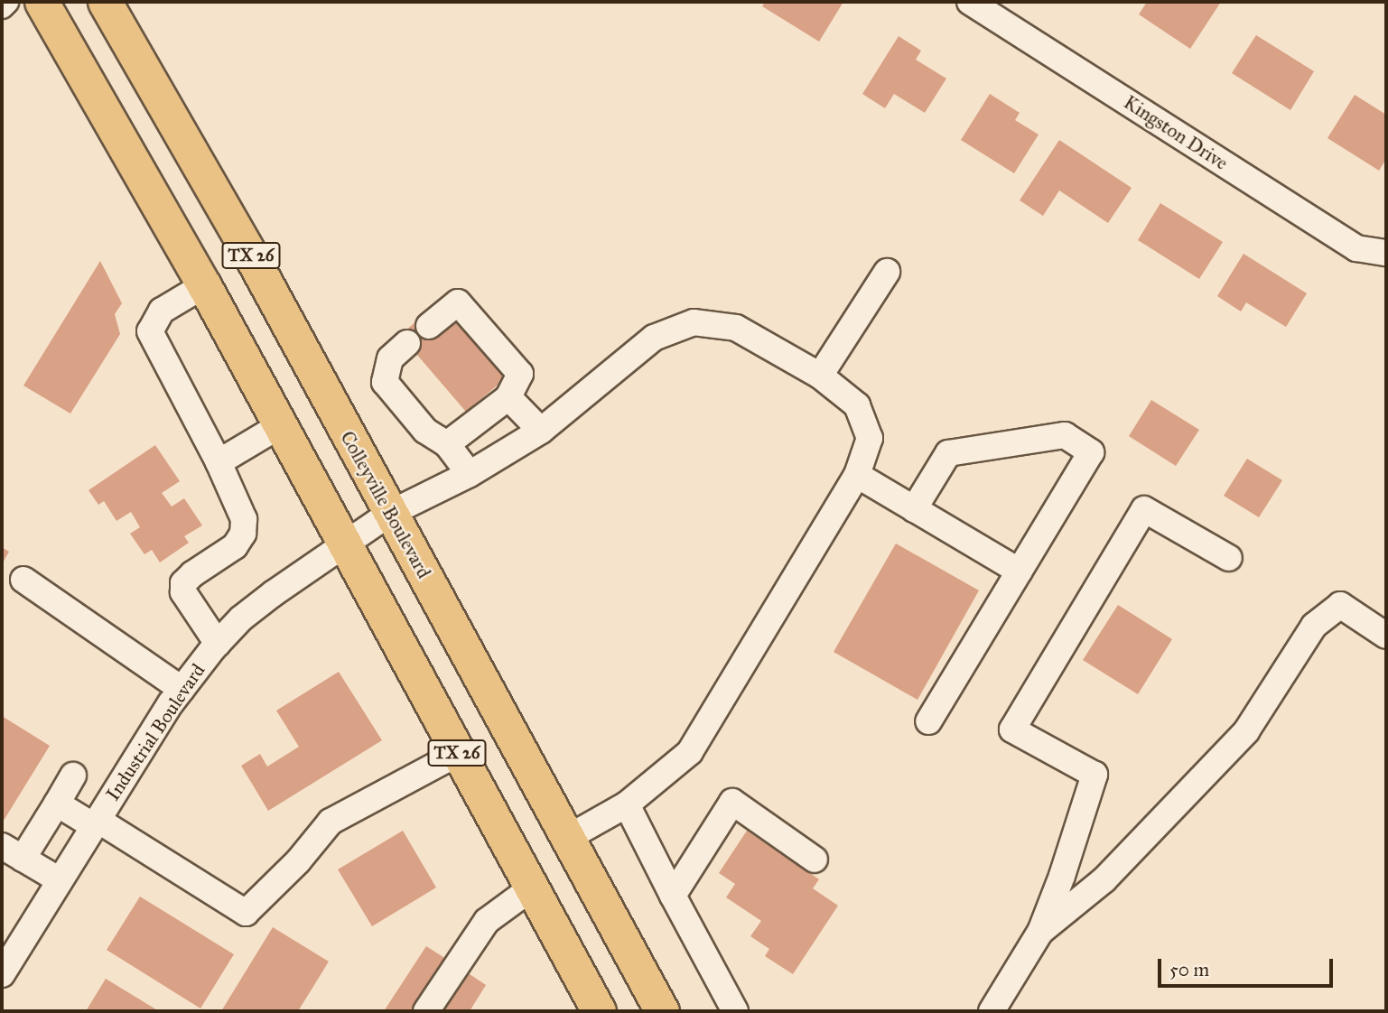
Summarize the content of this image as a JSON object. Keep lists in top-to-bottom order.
{
  "streets": {
    "main road": ["TX 26", "Colleyville Boulevard"],
    "street": ["Kingston Drive", "Industrial Boulevard"]
  },
  "crossings": [
    ["TX 26", "Industrial Boulevard"],
    ["Colleyville Boulevard", "Industrial Boulevard"]
  ],
  "scale_bar": "50 m"
}
